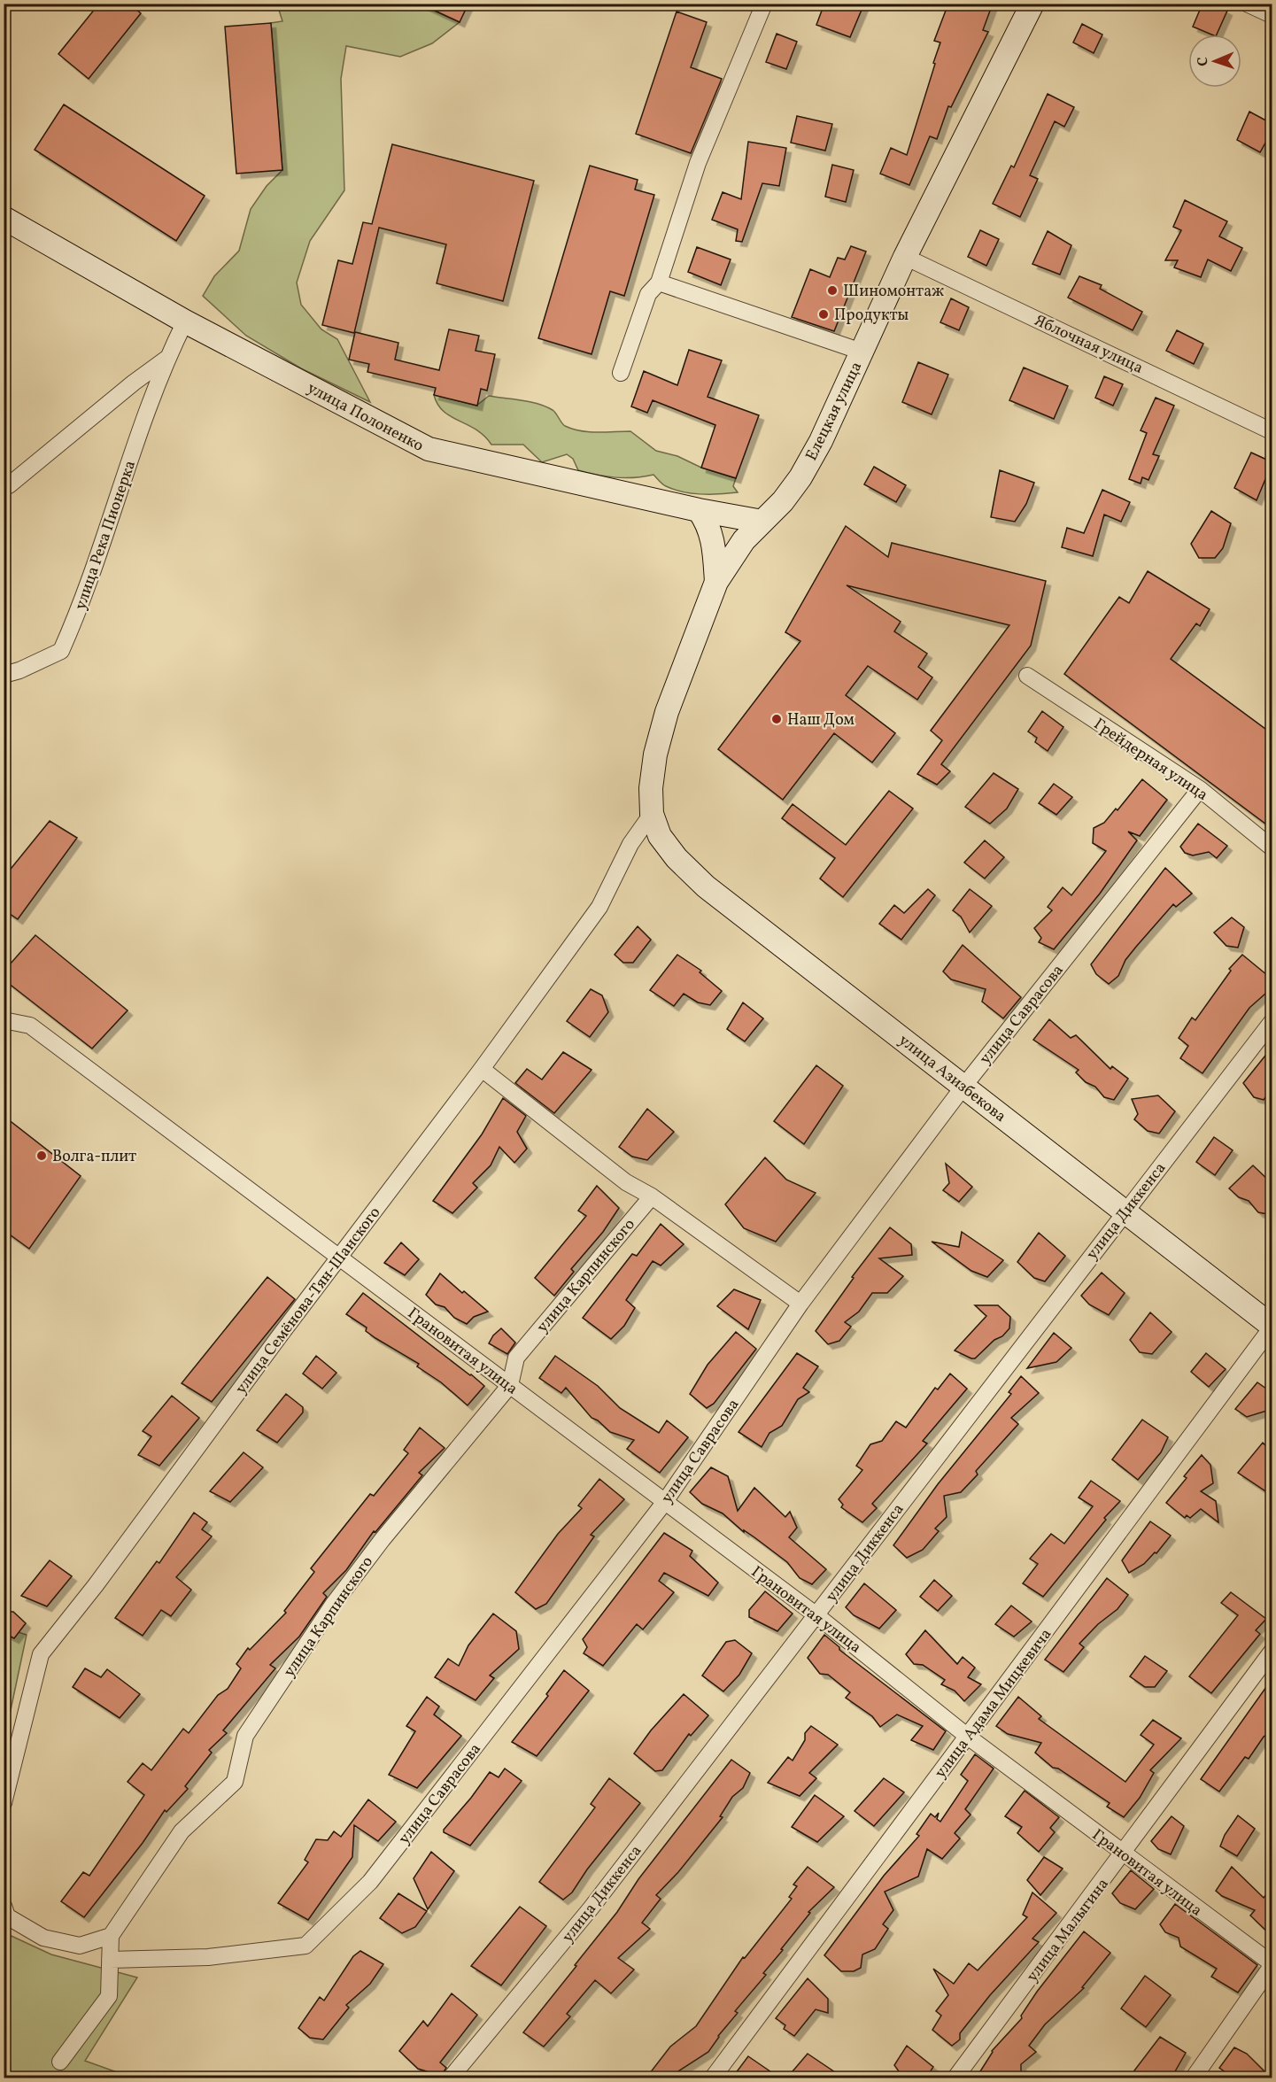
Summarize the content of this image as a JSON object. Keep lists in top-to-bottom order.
{
  "streets": {
    "main road": ["Елецкая улица", "улица Полоненко", "улица Азизбекова"],
    "street": [
      "Яблочная улица",
      "улица Река Пионерка",
      "Грейдерная улица",
      "улица Саврасова",
      "улица Диккенса",
      "улица Карпинского",
      "улица Семёнова-Тян-Шанского",
      "Грановитая улица",
      "улица Адама Мицкевича",
      "улица Малыгина"
    ]
  },
  "crossings": [
    ["Яблочная улица", "Елецкая улица"],
    ["Елецкая улица", "улица Полоненко"],
    ["Елецкая улица", "улица Азизбекова"],
    ["Елецкая улица", "улица Семёнова-Тян-Шанского"],
    ["улица Полоненко", "улица Река Пионерка"],
    ["Грейдерная улица", "улица Саврасова"],
    ["улица Саврасова", "улица Азизбекова"],
    ["улица Саврасова", "Грановитая улица"],
    ["улица Азизбекова", "улица Диккенса"],
    ["улица Азизбекова", "улица Семёнова-Тян-Шанского"],
    ["улица Азизбекова", "улица Адама Мицкевича"],
    ["улица Диккенса", "Грановитая улица"],
    ["улица Карпинского", "Грановитая улица"],
    ["улица Семёнова-Тян-Шанского", "Грановитая улица"],
    ["Грановитая улица", "улица Адама Мицкевича"],
    ["Грановитая улица", "улица Малыгина"]
  ],
  "places": [
    "Шиномонтаж",
    "Продукты",
    "Наш Дом",
    "Волга-плит"
  ],
  "north": "left"
}
